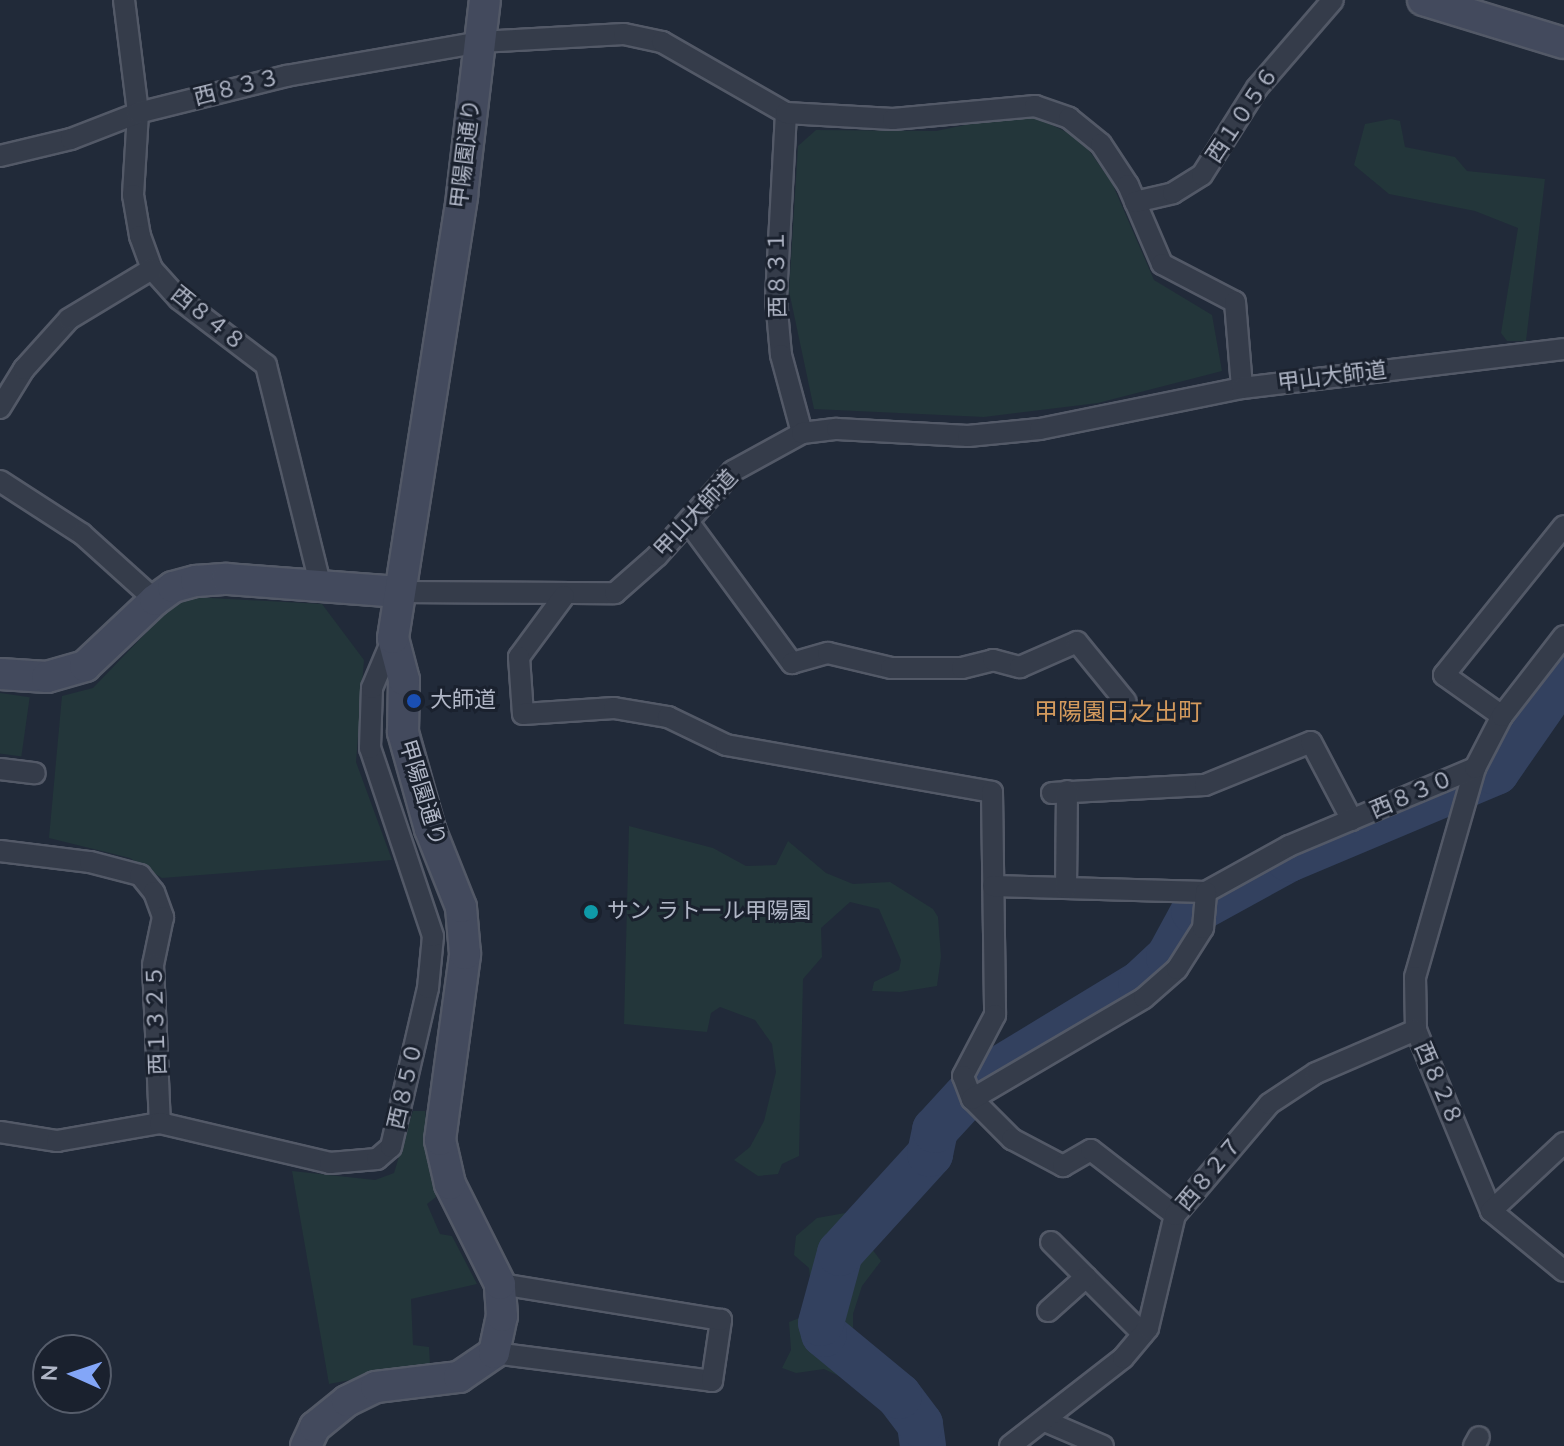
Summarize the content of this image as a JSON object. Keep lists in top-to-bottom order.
{
  "streets": {
    "street": [
      "西８３３",
      "西１０５６",
      "甲陽園通り",
      "西８３１",
      "西８４８",
      "甲山大師道",
      "西８３０",
      "西１３２５",
      "西８２８",
      "西８５０",
      "西８２７"
    ]
  },
  "crossings": [
    ["西８３３", "甲陽園通り"],
    ["西８３３", "西８３１"],
    ["西８３３", "西８４８"],
    ["甲陽園通り", "甲山大師道"],
    ["甲陽園通り", "西８５０"],
    ["西８３１", "甲山大師道"],
    ["西８４８", "甲山大師道"],
    ["西８３０", "西８２８"],
    ["西１３２５", "西８５０"],
    ["西８２８", "西８２７"]
  ],
  "districts": ["甲陽園日之出町"],
  "places": ["大師道", "サン ラトール甲陽園"],
  "north": "left"
}
